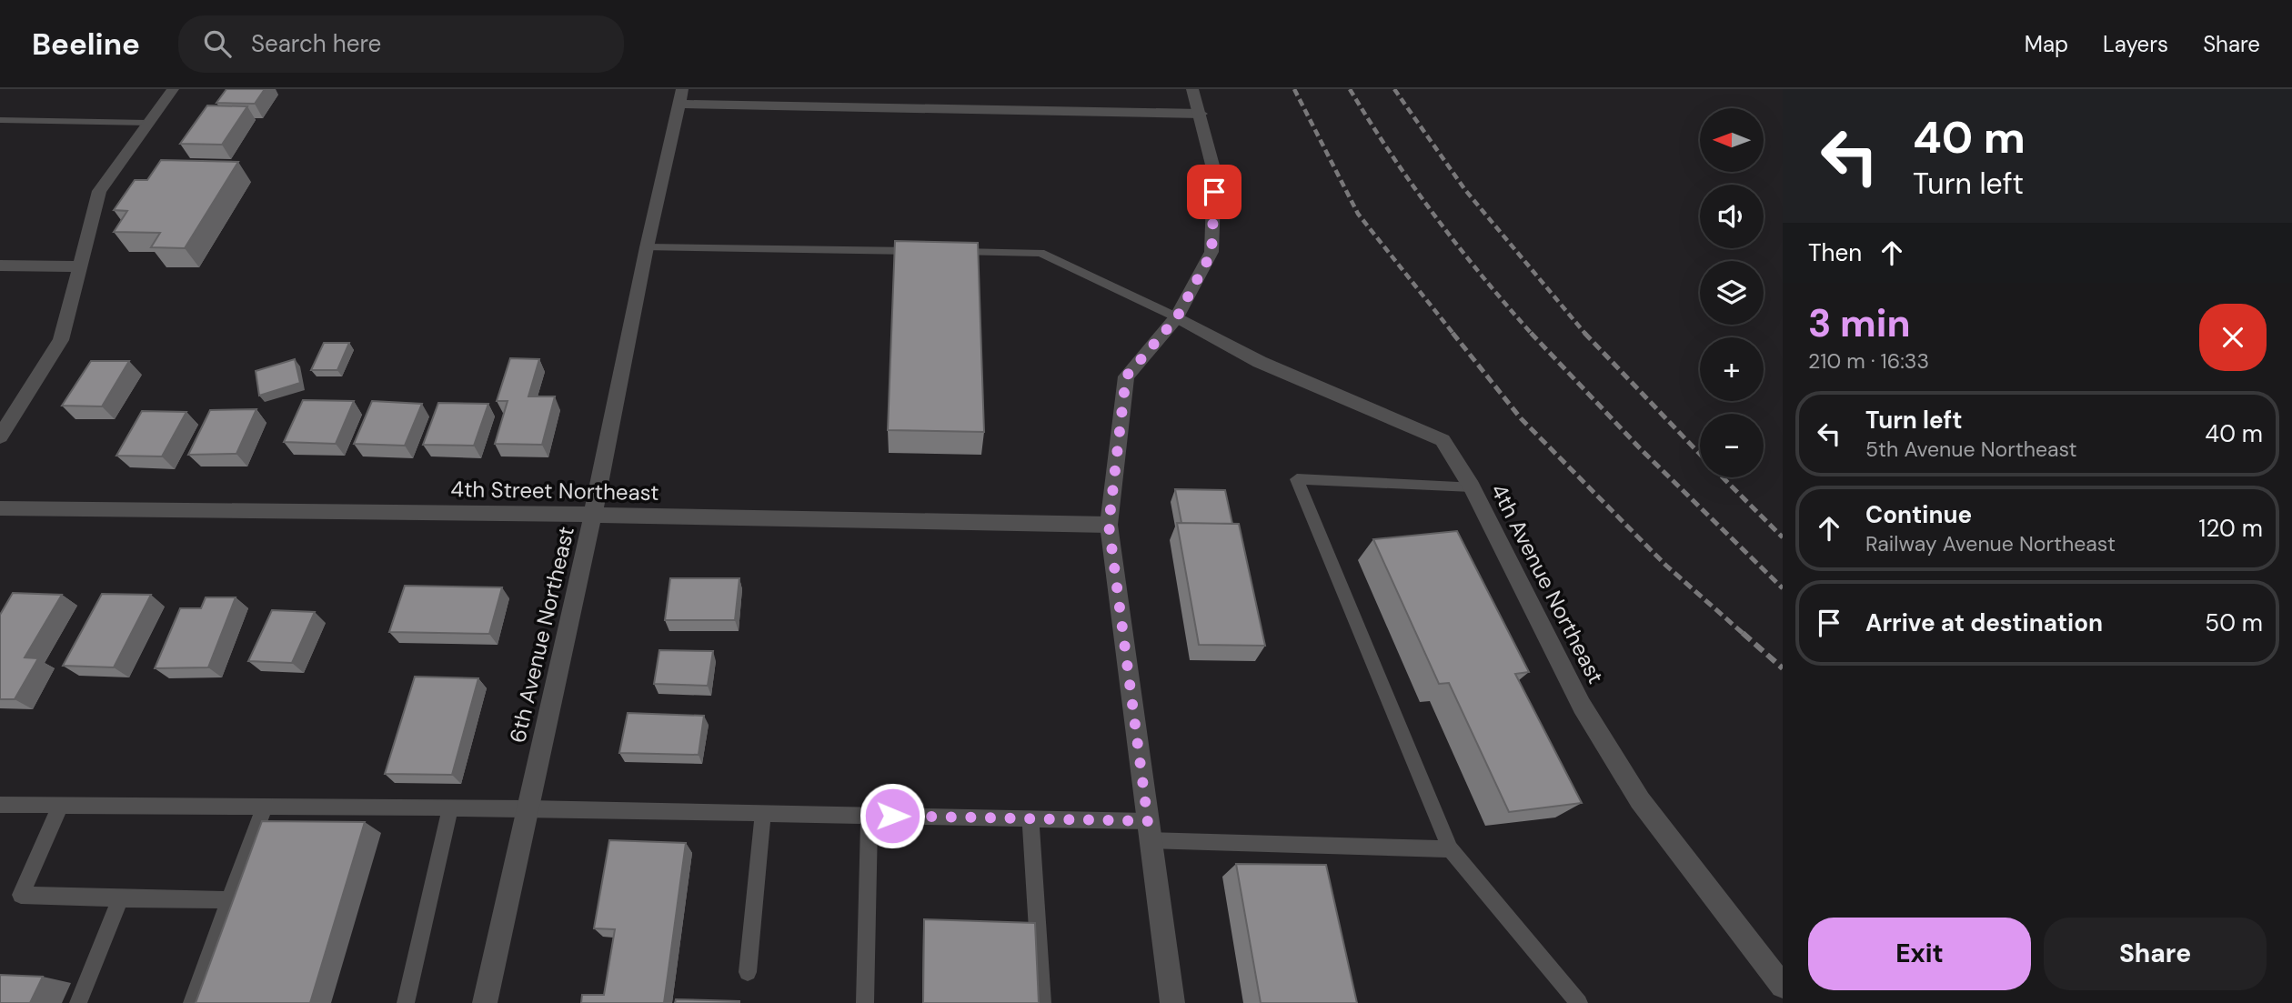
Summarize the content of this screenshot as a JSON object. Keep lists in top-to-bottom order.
{
  "streets": {
    "street": ["4th Street Northeast", "4th Avenue Northeast", "6th Avenue Northeast"]
  },
  "crossings": [
    ["4th Street Northeast", "6th Avenue Northeast"]
  ],
  "north": "left",
  "page": {
    "header": "Beeline",
    "search": "Search here",
    "nav": ["Map", "Layers", "Share"],
    "turn": ["40 m", "Turn left"],
    "map_buttons": ["+", "−"],
    "then": "Then",
    "heading": ["3 min", "210 m · 16:33"],
    "list": [
      {
        "name": "Turn left",
        "note": "5th Avenue Northeast",
        "value": "40 m"
      },
      {
        "name": "Continue",
        "note": "Railway Avenue Northeast",
        "value": "120 m"
      },
      {
        "name": "Arrive at destination",
        "value": "50 m"
      }
    ],
    "buttons": ["Exit", "Share"]
  }
}
